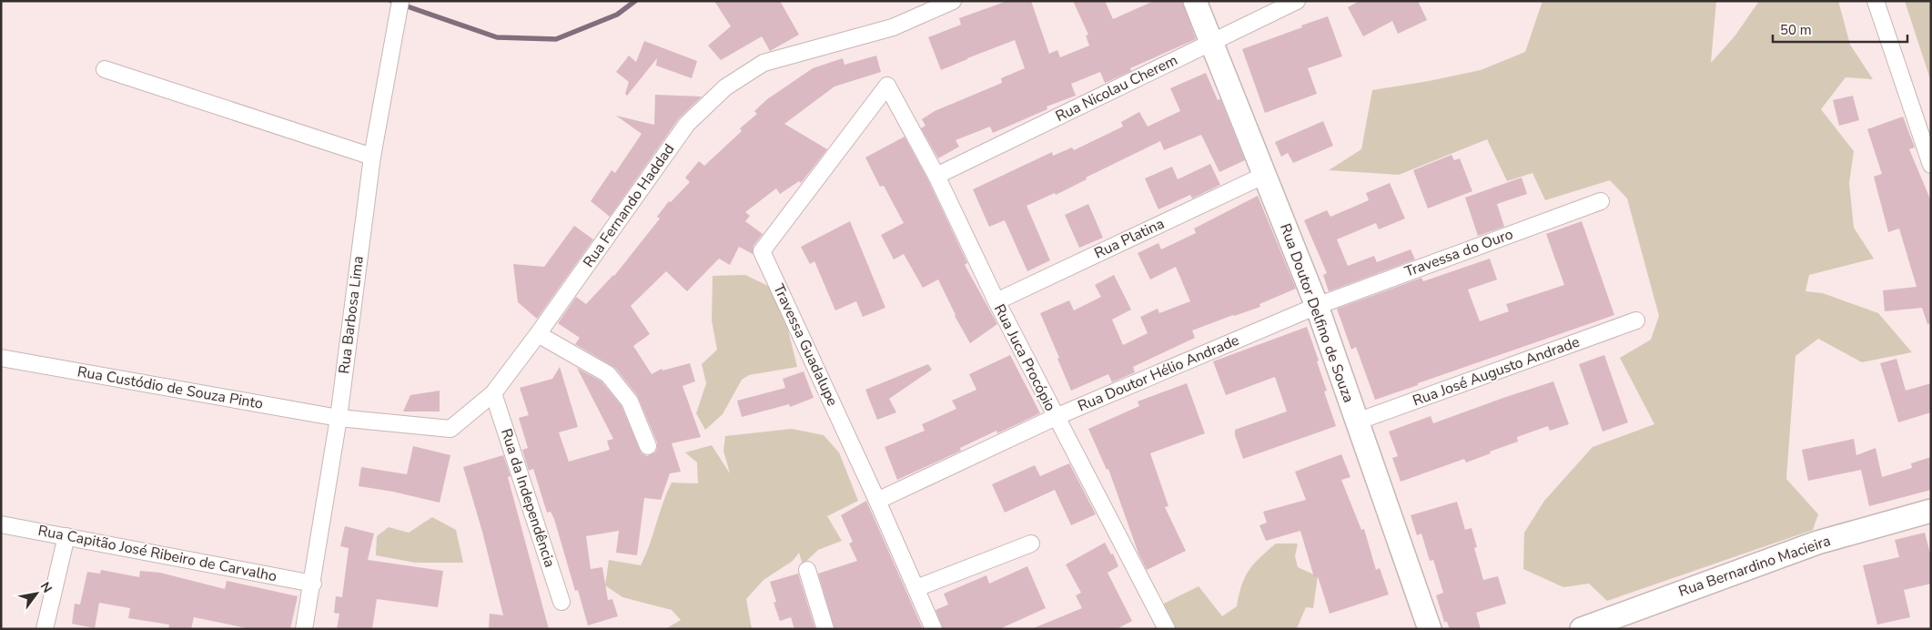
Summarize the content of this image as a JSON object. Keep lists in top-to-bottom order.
{
  "streets": {
    "street": [
      "Rua Nicolau Cherem",
      "Rua Fernando Haddad",
      "Rua Platina",
      "Travessa do Ouro",
      "Rua Doutor Delfino de Souza",
      "Rua Barbosa Lima",
      "Travessa Guadalupe",
      "Rua Juca Procópio",
      "Rua José Augusto Andrade",
      "Rua Doutor Hélio Andrade",
      "Rua Custódio de Souza Pinto",
      "Rua da Independência",
      "Rua Capitão José Ribeiro de Carvalho",
      "Rua Bernardino Macieira"
    ]
  },
  "crossings": [
    ["Rua Nicolau Cherem", "Rua Doutor Delfino de Souza"],
    ["Rua Nicolau Cherem", "Rua Juca Procópio"],
    ["Rua Fernando Haddad", "Rua Barbosa Lima"],
    ["Rua Fernando Haddad", "Rua Custódio de Souza Pinto"],
    ["Rua Fernando Haddad", "Rua da Independência"],
    ["Rua Platina", "Rua Doutor Delfino de Souza"],
    ["Rua Platina", "Rua Juca Procópio"],
    ["Travessa do Ouro", "Rua Doutor Delfino de Souza"],
    ["Travessa do Ouro", "Rua Doutor Hélio Andrade"],
    ["Rua Doutor Delfino de Souza", "Rua José Augusto Andrade"],
    ["Rua Doutor Delfino de Souza", "Rua Doutor Hélio Andrade"],
    ["Rua Barbosa Lima", "Rua Custódio de Souza Pinto"],
    ["Rua Barbosa Lima", "Rua Capitão José Ribeiro de Carvalho"],
    ["Travessa Guadalupe", "Rua Juca Procópio"],
    ["Travessa Guadalupe", "Rua Doutor Hélio Andrade"],
    ["Rua Juca Procópio", "Rua Doutor Hélio Andrade"]
  ],
  "scale_bar": "50 m",
  "north": "top right"
}
